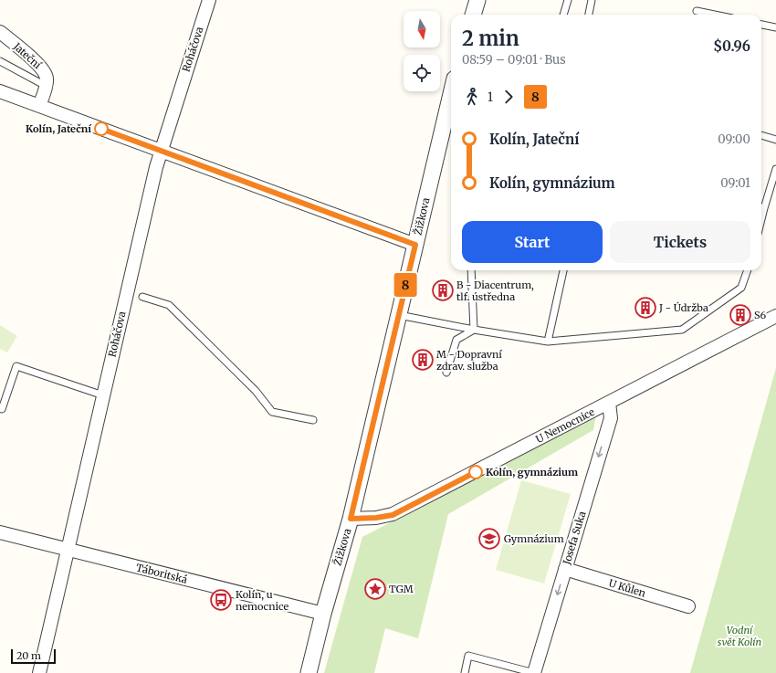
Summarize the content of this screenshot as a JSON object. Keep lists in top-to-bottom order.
{
  "streets": {
    "street": [
      "Roháčova",
      "Jateční",
      "Žižkova",
      "U Nemocnice",
      "Josefa Suka",
      "Táboritská",
      "U Kůlen"
    ]
  },
  "crossings": [
    ["Roháčova", "Táboritská"],
    ["Žižkova", "U Nemocnice"],
    ["Žižkova", "Táboritská"],
    ["U Nemocnice", "Josefa Suka"],
    ["Josefa Suka", "U Kůlen"]
  ],
  "one_way": ["Josefa Suka"],
  "parks": ["Vodní svět Kolín"],
  "places": {
    "other": ["Kolín, Jateční", "Kolín, gymnázium"],
    "building": [
      "B - Diacentrum, tlf. ústředna",
      "J - Údržba",
      "S6",
      "M - Dopravní zdrav. služba"
    ],
    "school or university": ["Gymnázium"],
    "place": ["TGM"],
    "bus stop": ["Kolín, u nemocnice"]
  },
  "lines": ["bus line 8"],
  "scale_bar": "20 m",
  "north": "bottom",
  "page": {
    "on_map": "8",
    "heading": ["2 min", "08:59 – 09:01 · Bus", "$0.96"],
    "legs": ["1", "8"],
    "list": [
      {
        "name": "Kolín, Jateční",
        "value": "09:00"
      },
      {
        "name": "Kolín, gymnázium",
        "value": "09:01"
      }
    ],
    "buttons": ["Start", "Tickets"],
    "scale": "20 m"
  }
}
